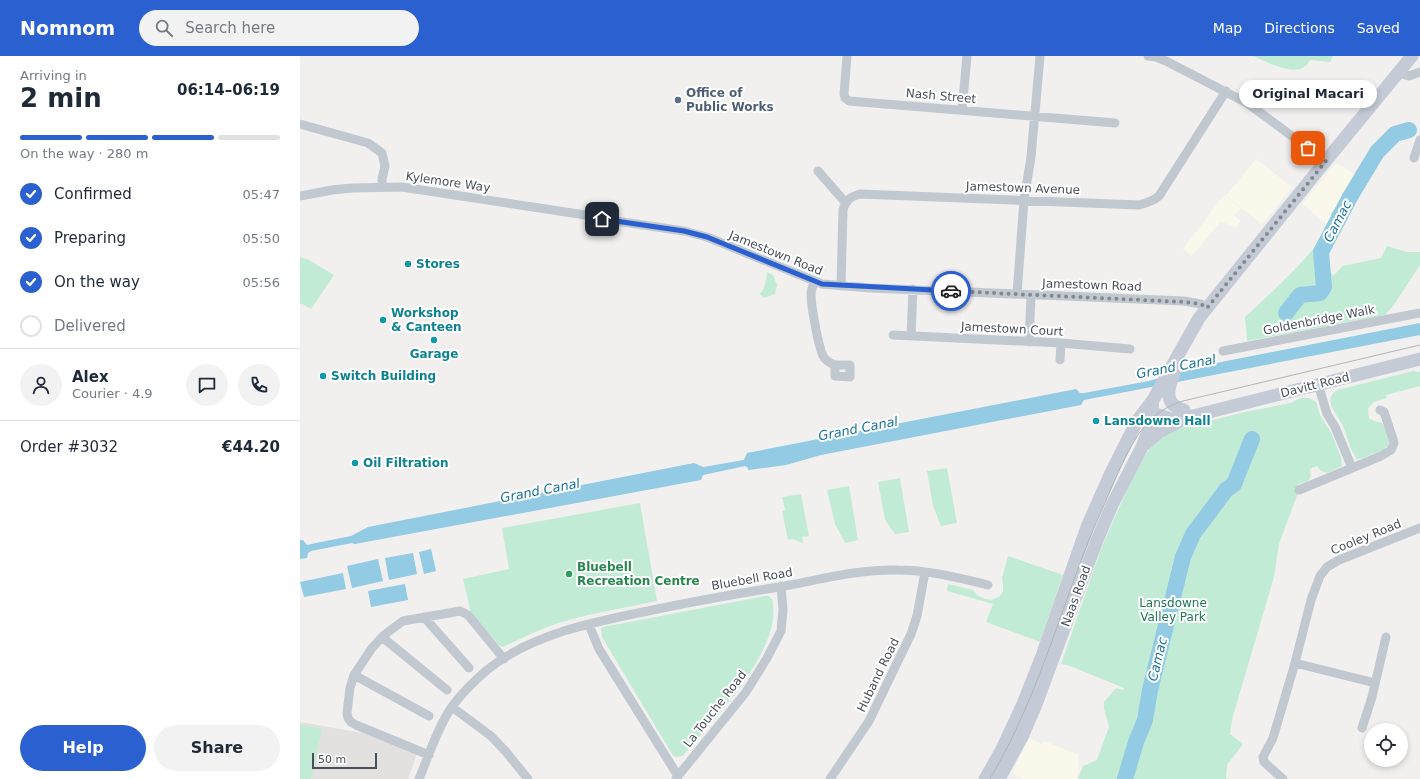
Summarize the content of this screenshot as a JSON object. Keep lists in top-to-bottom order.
{
  "streets": {
    "main road": ["Davitt Road", "Naas Road"],
    "street": [
      "Nash Street",
      "Kylemore Way",
      "Jamestown Avenue",
      "Jamestown Road",
      "Goldenbridge Walk",
      "Jamestown Court",
      "Cooley Road",
      "Bluebell Road",
      "Huband Road",
      "La Touche Road"
    ]
  },
  "crossings": [
    ["Jamestown Road", "Naas Road"],
    ["Davitt Road", "Naas Road"],
    ["Bluebell Road", "Huband Road"],
    ["Bluebell Road", "La Touche Road"]
  ],
  "water": ["Camac", "Grand Canal"],
  "parks": ["Lansdowne Valley Park"],
  "places": [
    "Office of Public Works",
    "Original Macari",
    "Stores",
    "Workshop & Canteen",
    "Garage",
    "Switch Building",
    "Lansdowne Hall",
    "Oil Filtration",
    "Bluebell Recreation Centre"
  ],
  "scale_bar": "50 m",
  "page": {
    "header": "Nomnom",
    "search": "Search here",
    "nav": ["Map", "Directions", "Saved"],
    "heading": ["2 min", "Arriving in", "06:14–06:19"],
    "panel": [
      "Alex",
      "Courier · 4.9",
      "Order #3032",
      "€44.20"
    ],
    "bubble": "Original Macari",
    "bar": "On the way · 280 m",
    "list": [
      ["Confirmed", "05:47"],
      ["Preparing", "05:50"],
      ["On the way", "05:56"],
      "Delivered"
    ],
    "buttons": ["Help", "Share"],
    "scale": "50 m"
  }
}
